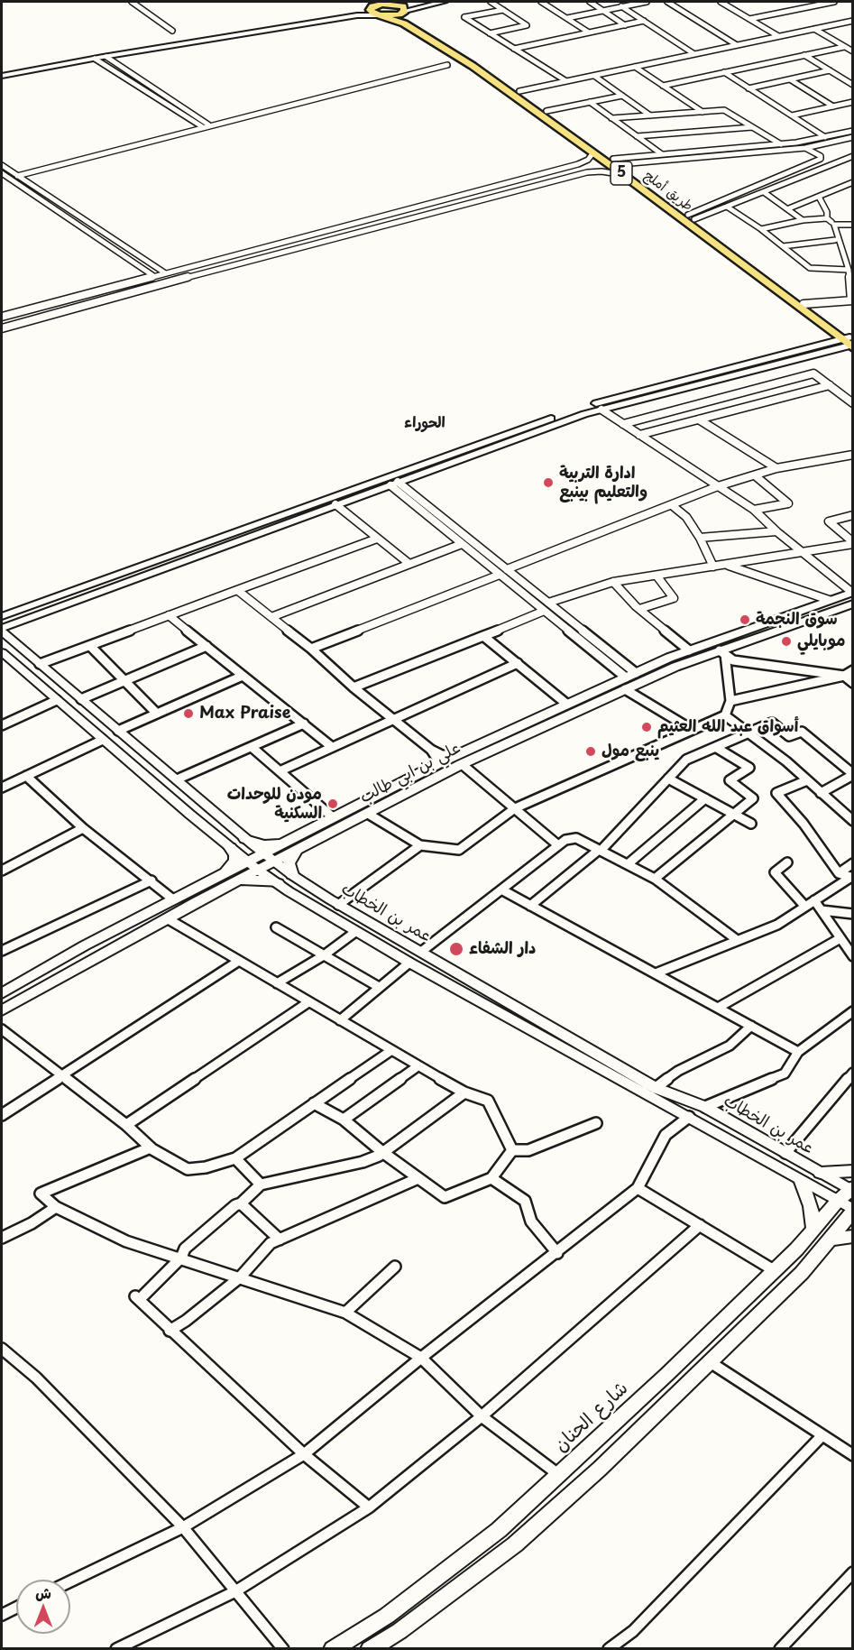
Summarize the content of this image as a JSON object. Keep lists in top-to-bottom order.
{
  "streets": {
    "highway": ["5", "طريق أملج"],
    "main road": ["علي بن ابي طالب", "شارع الحنان"],
    "street": ["عمر بن الخطاب"]
  },
  "crossings": [
    ["علي بن ابي طالب", "عمر بن الخطاب"],
    ["عمر بن الخطاب", "شارع الحنان"]
  ],
  "districts": ["الحوراء"],
  "places": [
    "ادارة التربية والتعليم بينبع",
    "سوق النجمة",
    "موبايلي",
    "Max Praise",
    "أسواق عبد الله العثيم",
    "ينبع مول",
    "مودن للوحدات السكنية",
    "دار الشفاء"
  ],
  "north": "top"
}
